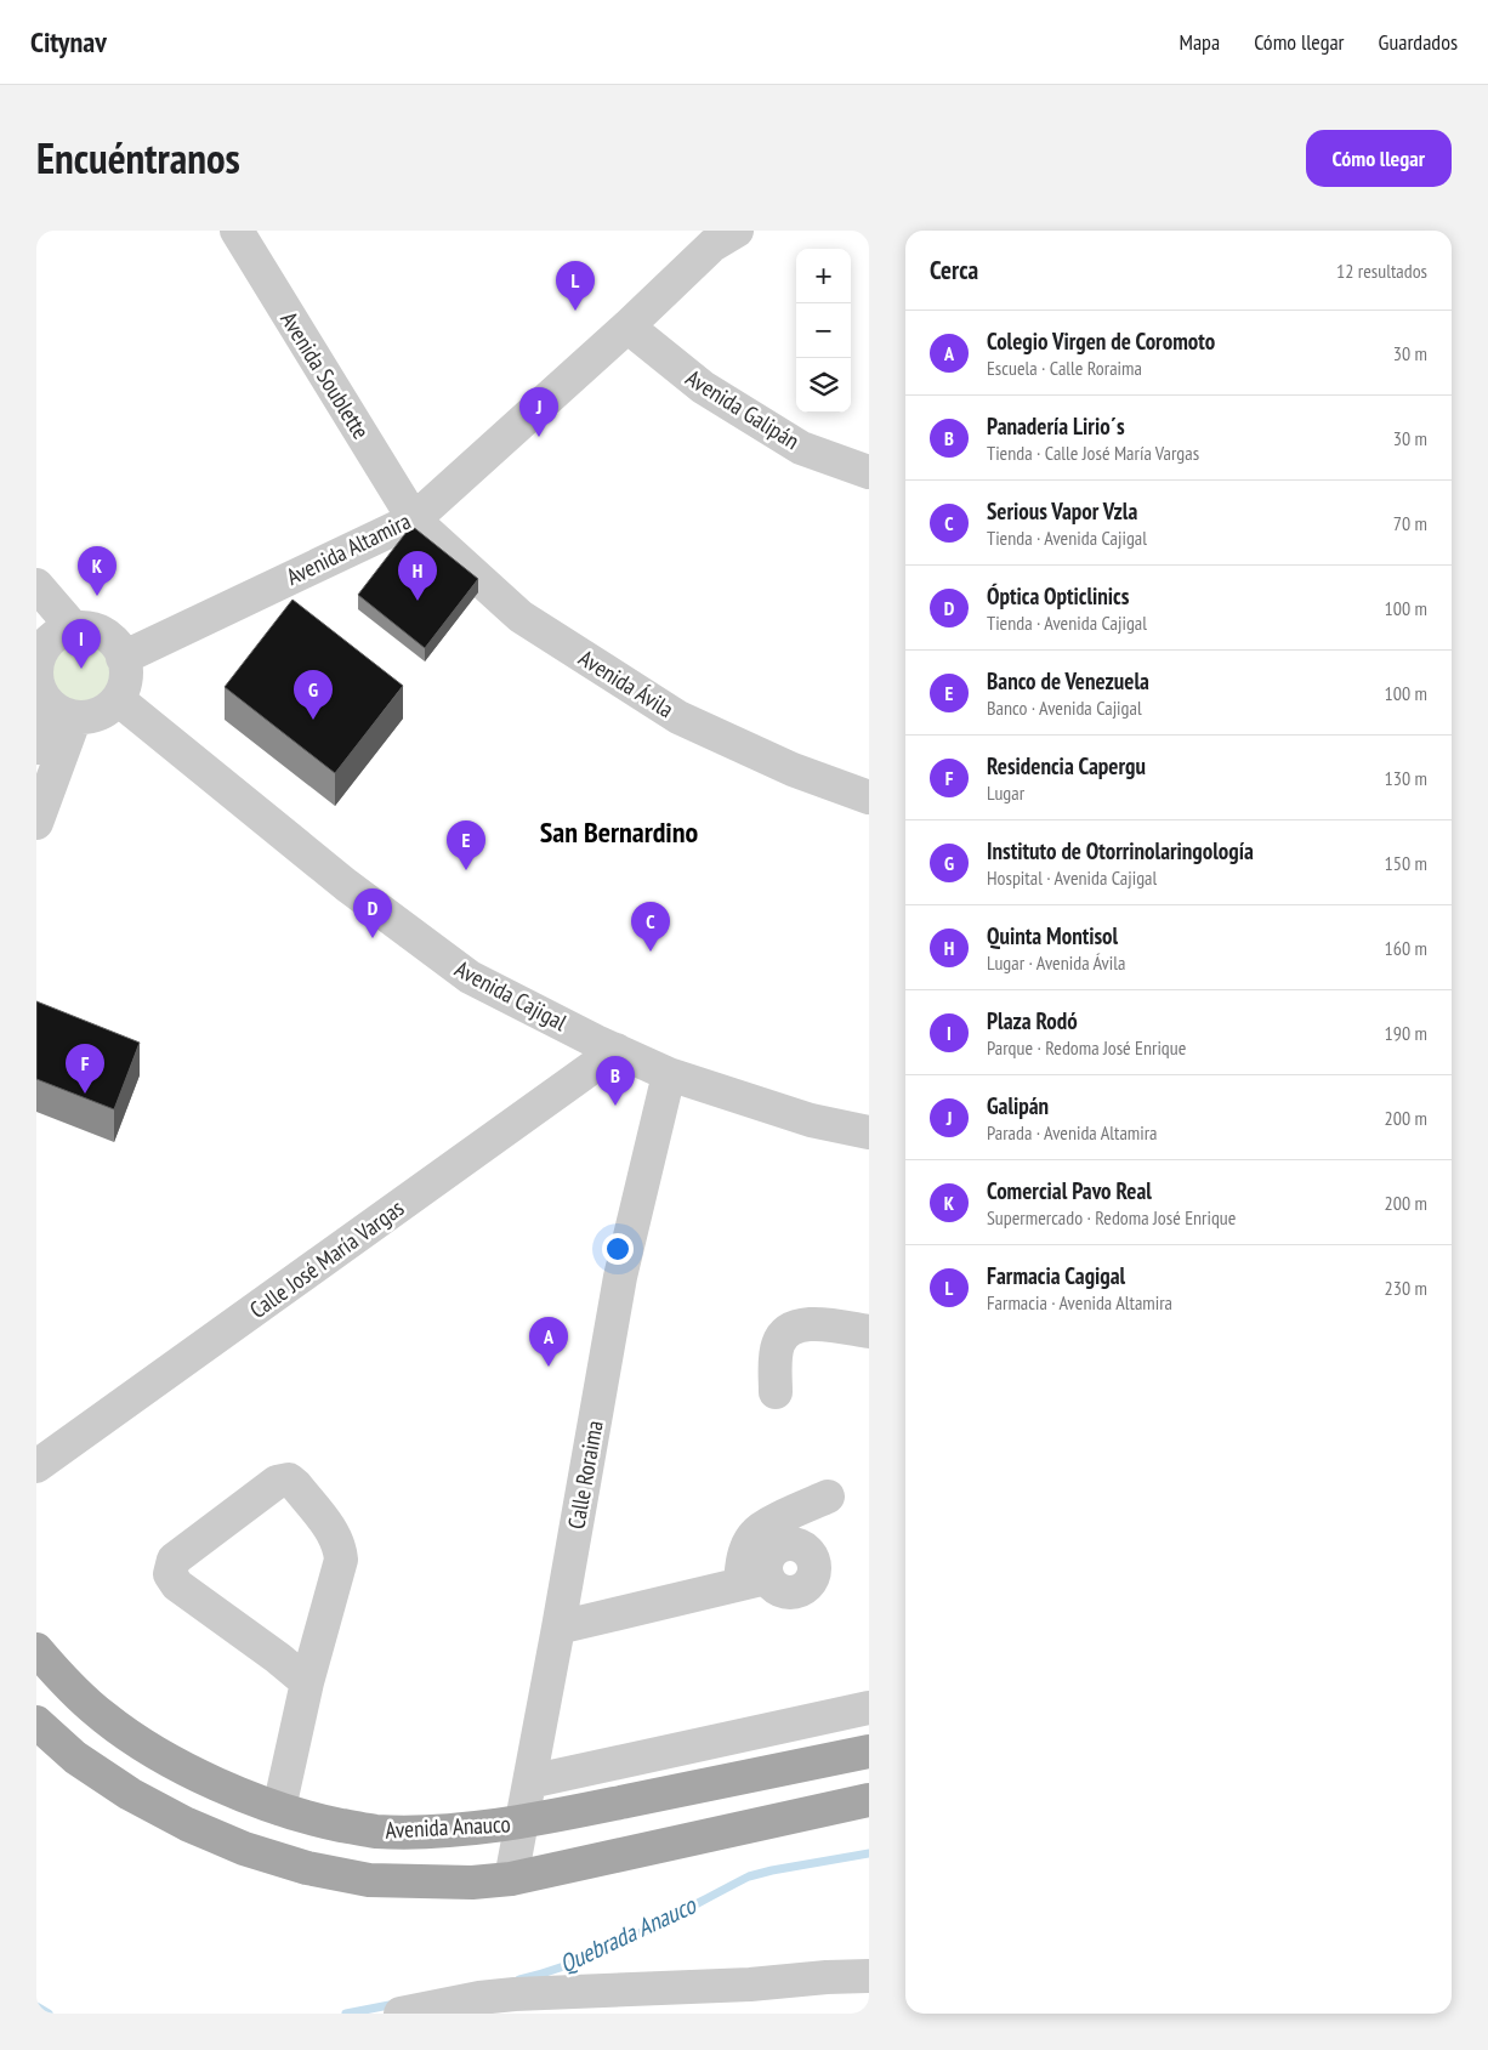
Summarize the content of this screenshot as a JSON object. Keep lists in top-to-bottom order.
{
  "streets": {
    "main road": ["Avenida Anauco"],
    "street": [
      "Avenida Soublette",
      "Avenida Galipán",
      "Avenida Altamira",
      "Avenida Ávila",
      "Avenida Cajigal",
      "Calle José María Vargas",
      "Calle Roraima"
    ]
  },
  "crossings": [
    ["Avenida Soublette", "Avenida Altamira"],
    ["Avenida Soublette", "Avenida Ávila"],
    ["Avenida Galipán", "Avenida Altamira"],
    ["Avenida Altamira", "Avenida Ávila"],
    ["Avenida Altamira", "Avenida Cajigal"],
    ["Avenida Cajigal", "Calle José María Vargas"],
    ["Avenida Cajigal", "Calle Roraima"],
    ["Calle Roraima", "Avenida Anauco"]
  ],
  "districts": ["San Bernardino"],
  "water": ["Quebrada Anauco"],
  "page": {
    "header": "Citynav",
    "nav": ["Mapa", "Cómo llegar", "Guardados"],
    "title": "Encuéntranos",
    "buttons": "Cómo llegar",
    "heading": ["Cerca", "12 resultados"],
    "map_buttons": ["+", "−"],
    "pins": [
      "L",
      "J",
      "K",
      "H",
      "I",
      "G",
      "E",
      "D",
      "C",
      "F",
      "B",
      "A"
    ],
    "list": [
      {
        "mark": "A",
        "name": "Colegio Virgen de Coromoto",
        "note": "Escuela · Calle Roraima",
        "value": "30 m"
      },
      {
        "mark": "B",
        "name": "Panadería Lirio´s",
        "note": "Tienda · Calle José María Vargas",
        "value": "30 m"
      },
      {
        "mark": "C",
        "name": "Serious Vapor Vzla",
        "note": "Tienda · Avenida Cajigal",
        "value": "70 m"
      },
      {
        "mark": "D",
        "name": "Óptica Opticlinics",
        "note": "Tienda · Avenida Cajigal",
        "value": "100 m"
      },
      {
        "mark": "E",
        "name": "Banco de Venezuela",
        "note": "Banco · Avenida Cajigal",
        "value": "100 m"
      },
      {
        "mark": "F",
        "name": "Residencia Capergu",
        "note": "Lugar",
        "value": "130 m"
      },
      {
        "mark": "G",
        "name": "Instituto de Otorrinolaringología",
        "note": "Hospital · Avenida Cajigal",
        "value": "150 m"
      },
      {
        "mark": "H",
        "name": "Quinta Montisol",
        "note": "Lugar · Avenida Ávila",
        "value": "160 m"
      },
      {
        "mark": "I",
        "name": "Plaza Rodó",
        "note": "Parque · Redoma José Enrique",
        "value": "190 m"
      },
      {
        "mark": "J",
        "name": "Galipán",
        "note": "Parada · Avenida Altamira",
        "value": "200 m"
      },
      {
        "mark": "K",
        "name": "Comercial Pavo Real",
        "note": "Supermercado · Redoma José Enrique",
        "value": "200 m"
      },
      {
        "mark": "L",
        "name": "Farmacia Cagigal",
        "note": "Farmacia · Avenida Altamira",
        "value": "230 m"
      }
    ]
  }
}
